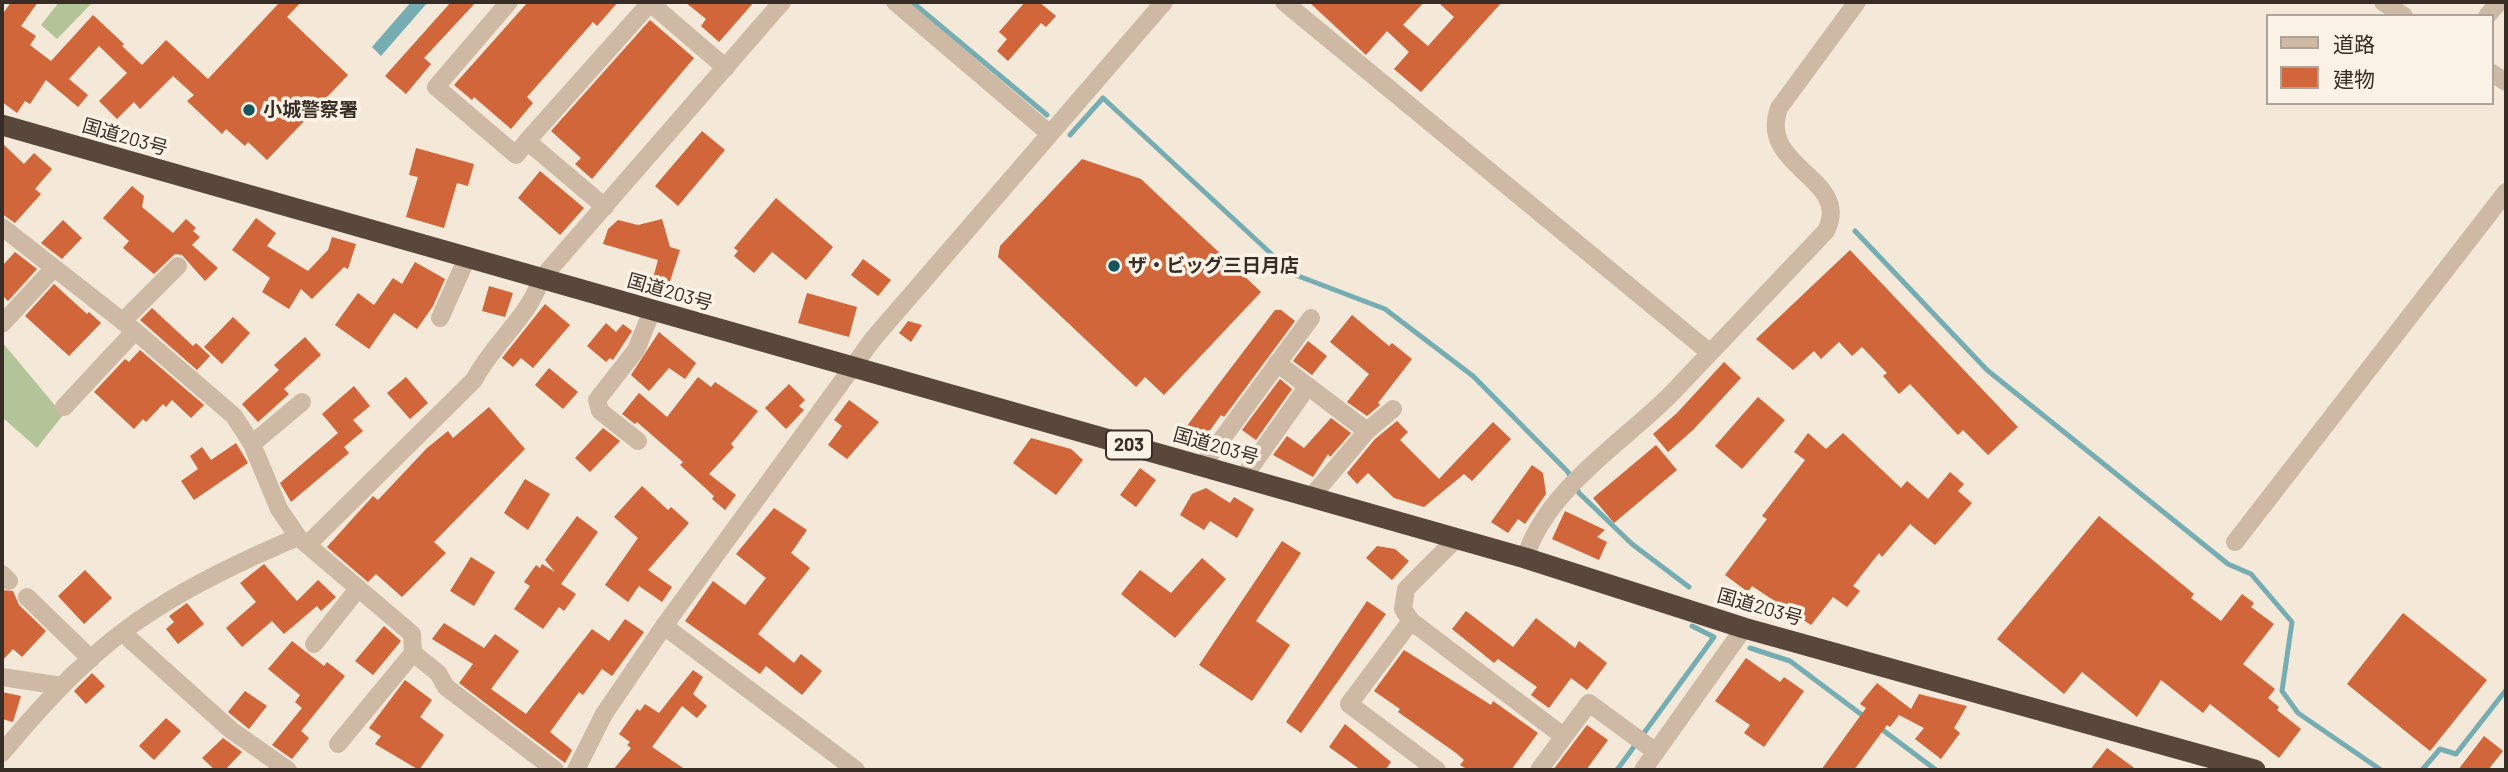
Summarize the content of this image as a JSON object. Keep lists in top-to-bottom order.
{
  "streets": {
    "highway": ["国道203号", "203"]
  },
  "places": ["小城警察署", "ザ・ビッグ三日月店"],
  "legend": ["道路", "建物"]
}
